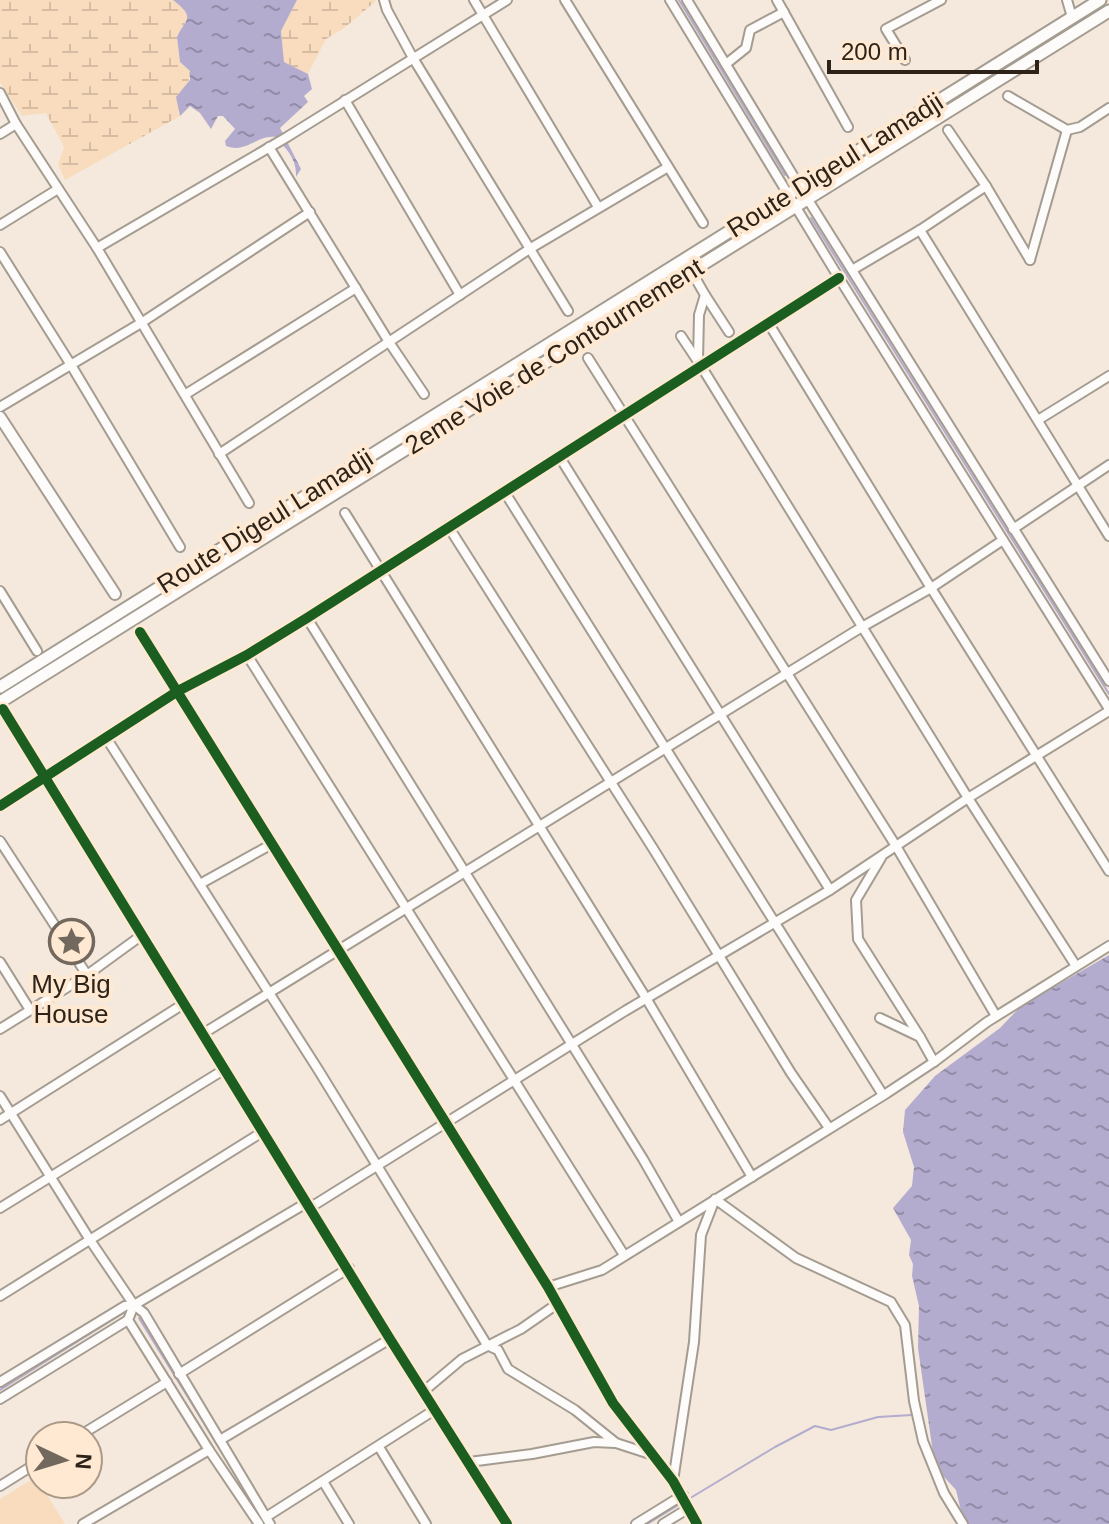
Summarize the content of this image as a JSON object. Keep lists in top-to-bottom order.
{
  "streets": {
    "main road": ["Route Digeul Lamadji", "2eme Voie de Contournement"]
  },
  "places": {
    "place": ["My Big House"]
  },
  "scale_bar": "200 m",
  "north": "right"
}
